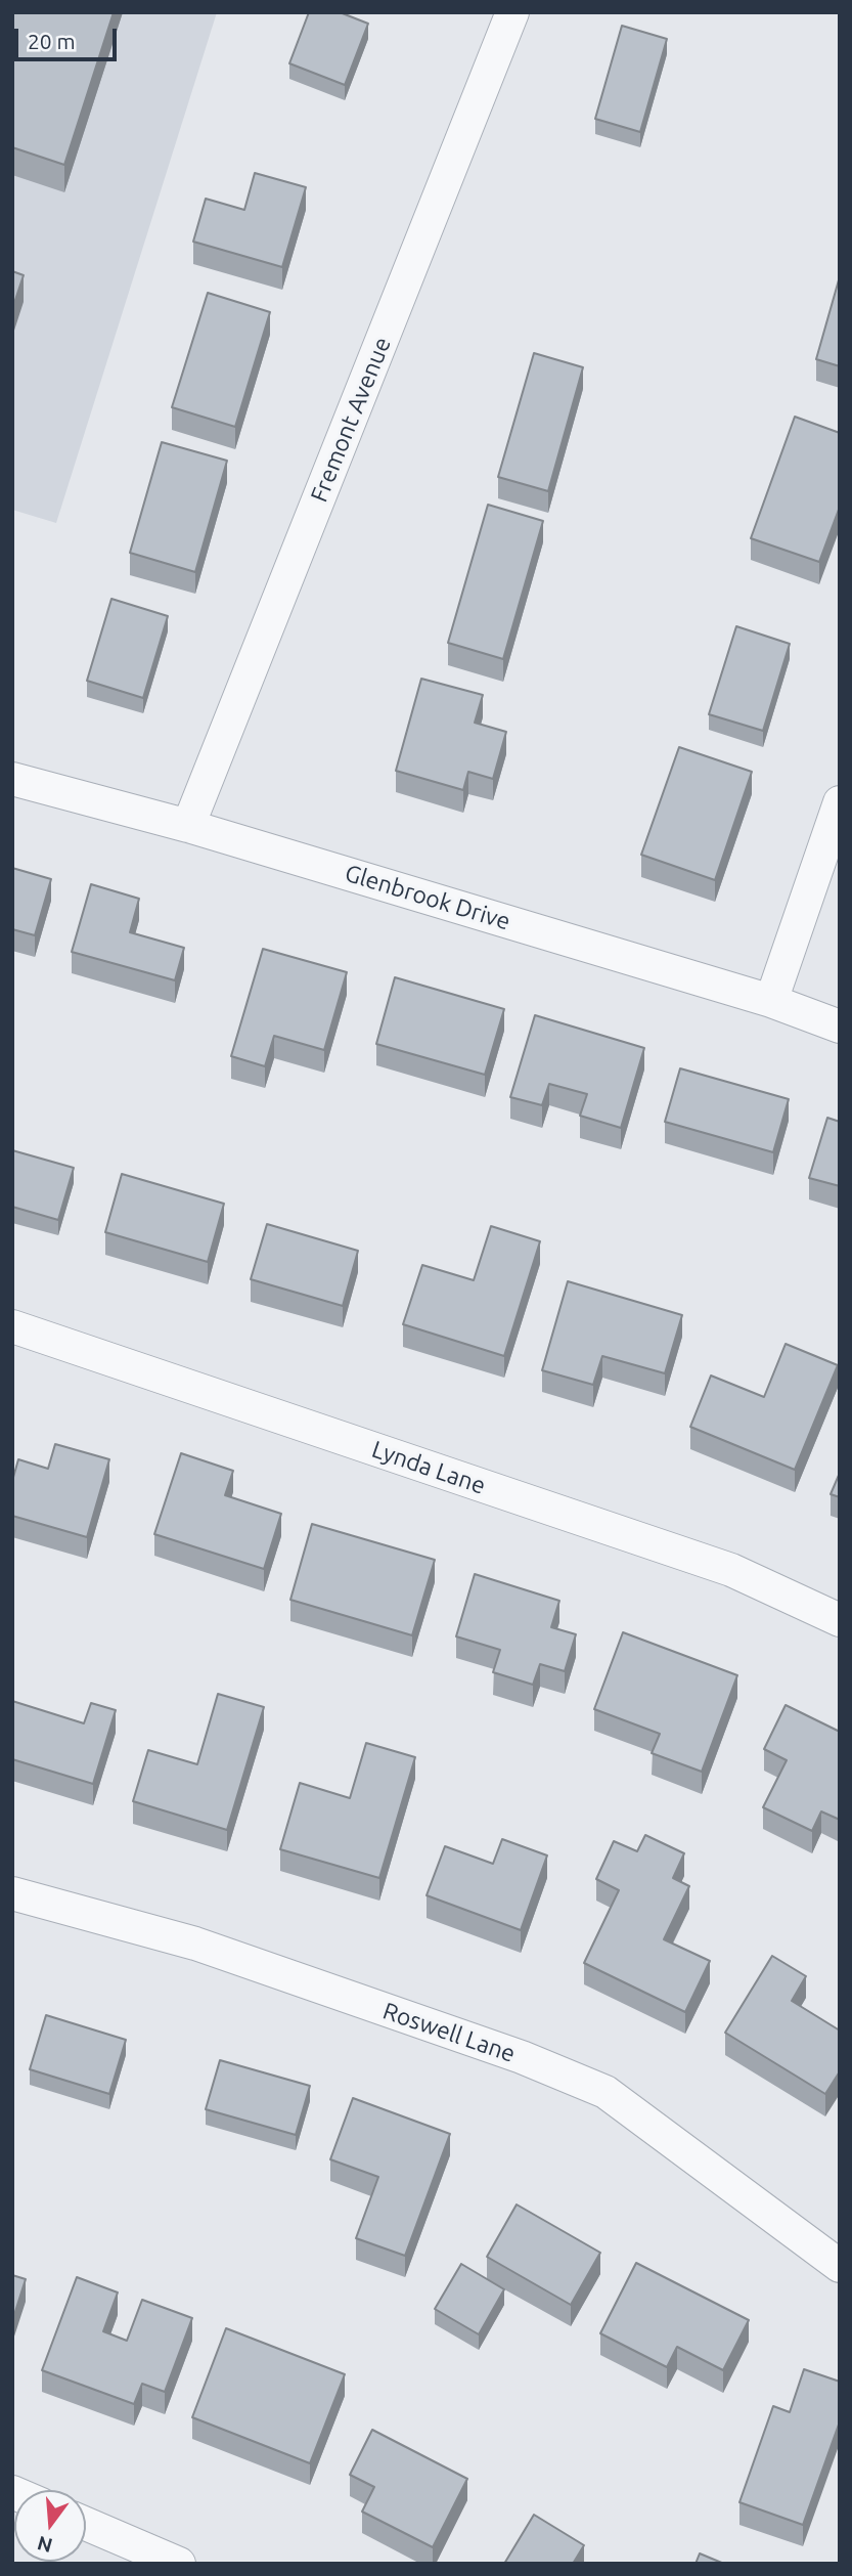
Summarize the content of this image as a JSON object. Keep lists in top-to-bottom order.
{
  "streets": {
    "street": [
      "Fremont Avenue",
      "Glenbrook Drive",
      "Lynda Lane",
      "Roswell Lane"
    ]
  },
  "crossings": [
    ["Fremont Avenue", "Glenbrook Drive"]
  ],
  "scale_bar": "20 m",
  "north": "bottom"
}
